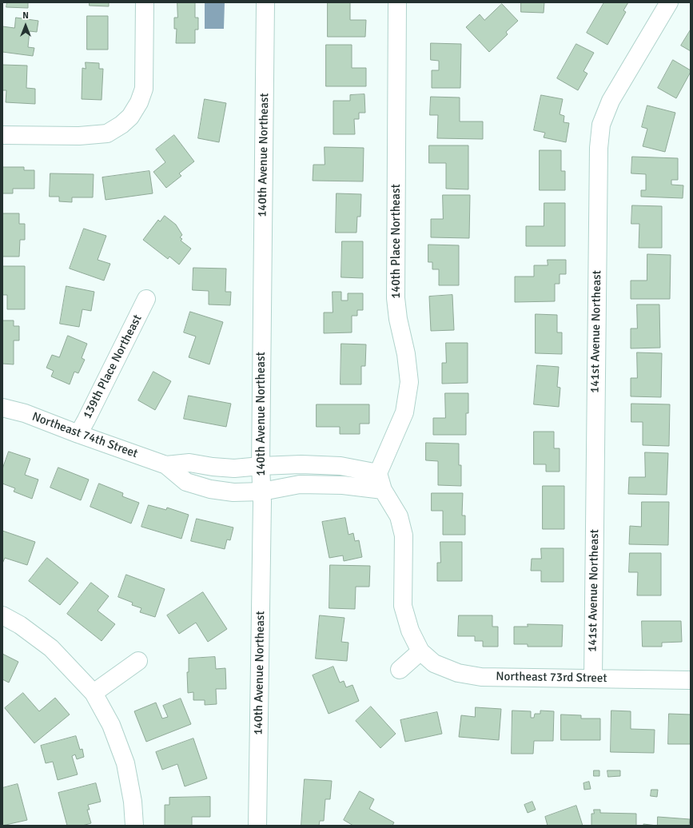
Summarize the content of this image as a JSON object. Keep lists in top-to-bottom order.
{
  "streets": {
    "street": [
      "140th Avenue Northeast",
      "140th Place Northeast",
      "141st Avenue Northeast",
      "139th Place Northeast",
      "Northeast 74th Street",
      "Northeast 73rd Street"
    ]
  },
  "crossings": [
    ["140th Avenue Northeast", "Northeast 74th Street"],
    ["140th Place Northeast", "Northeast 74th Street"],
    ["140th Place Northeast", "Northeast 73rd Street"],
    ["141st Avenue Northeast", "Northeast 73rd Street"],
    ["139th Place Northeast", "Northeast 74th Street"],
    ["Northeast 74th Street", "Northeast 73rd Street"]
  ],
  "north": "top"
}
